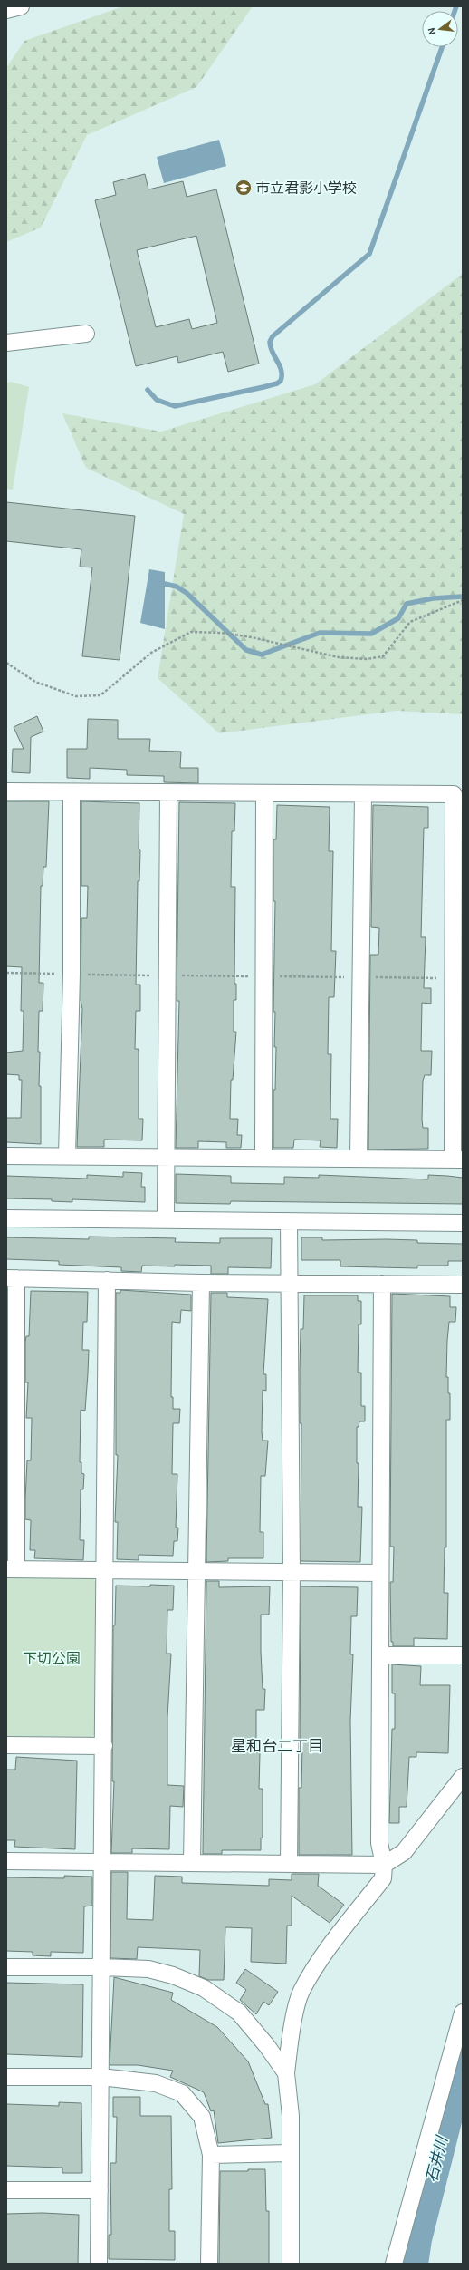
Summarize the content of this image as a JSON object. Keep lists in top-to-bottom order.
{
  "districts": ["星和台二丁目"],
  "water": ["石井川"],
  "parks": ["下切公園"],
  "places": {
    "school or university": ["市立君影小学校"]
  },
  "north": "left"
}
